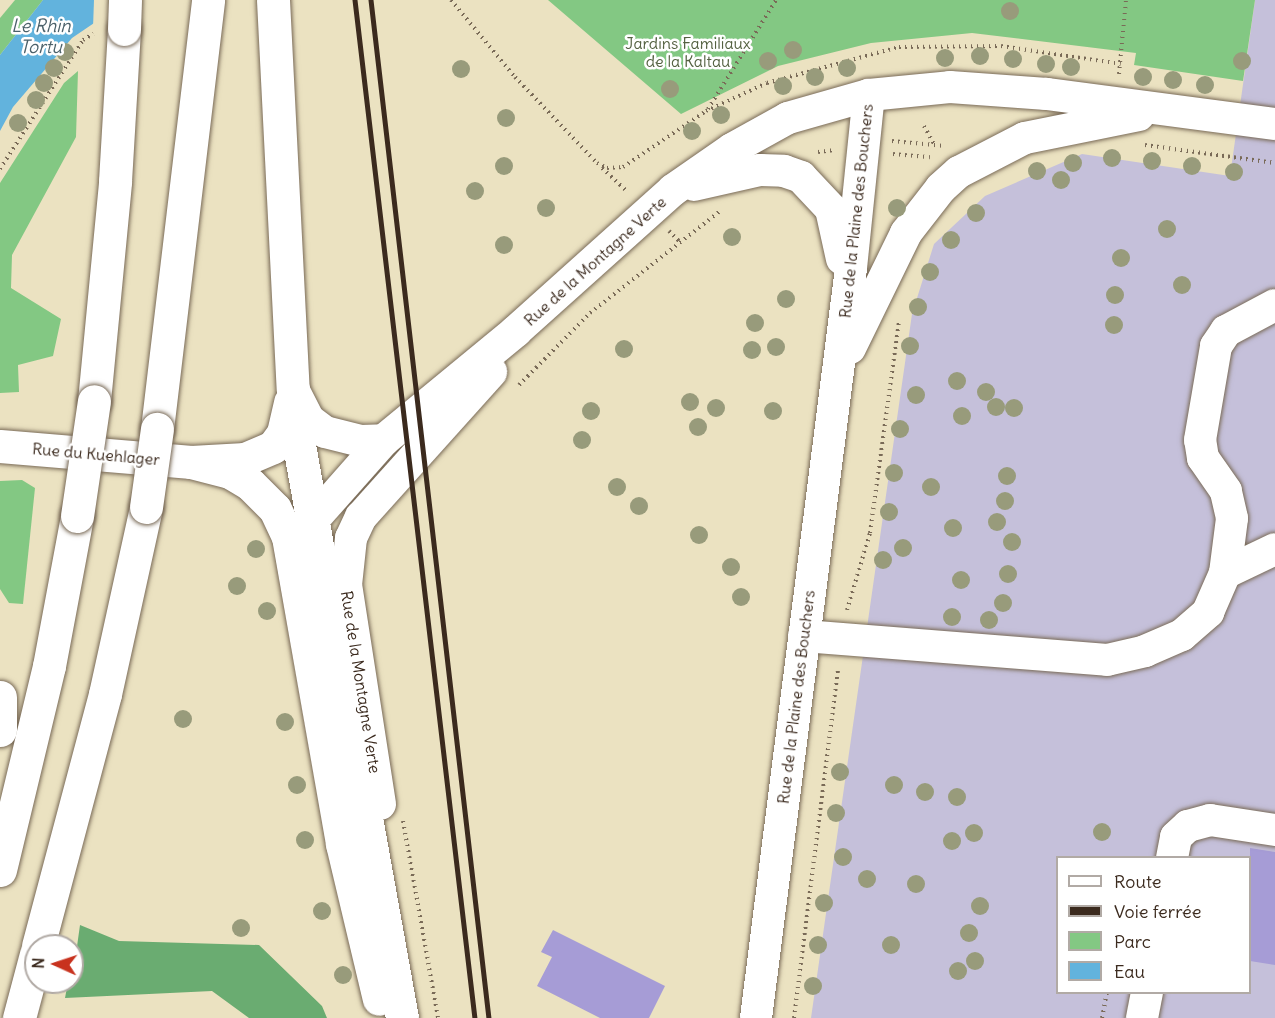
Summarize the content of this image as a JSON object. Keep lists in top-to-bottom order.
{
  "streets": {
    "main road": ["Rue de la Montagne Verte", "Rue du Kuehlager"],
    "street": ["Rue de la Plaine des Bouchers"]
  },
  "crossings": [
    ["Rue de la Plaine des Bouchers", "Rue de la Montagne Verte"],
    ["Rue de la Montagne Verte", "Rue du Kuehlager"]
  ],
  "water": ["Le Rhin Tortu"],
  "parks": ["Jardins Familiaux de la Kaltau"],
  "legend": [
    "Route",
    "Voie ferrée",
    "Parc",
    "Eau"
  ],
  "north": "left"
}
